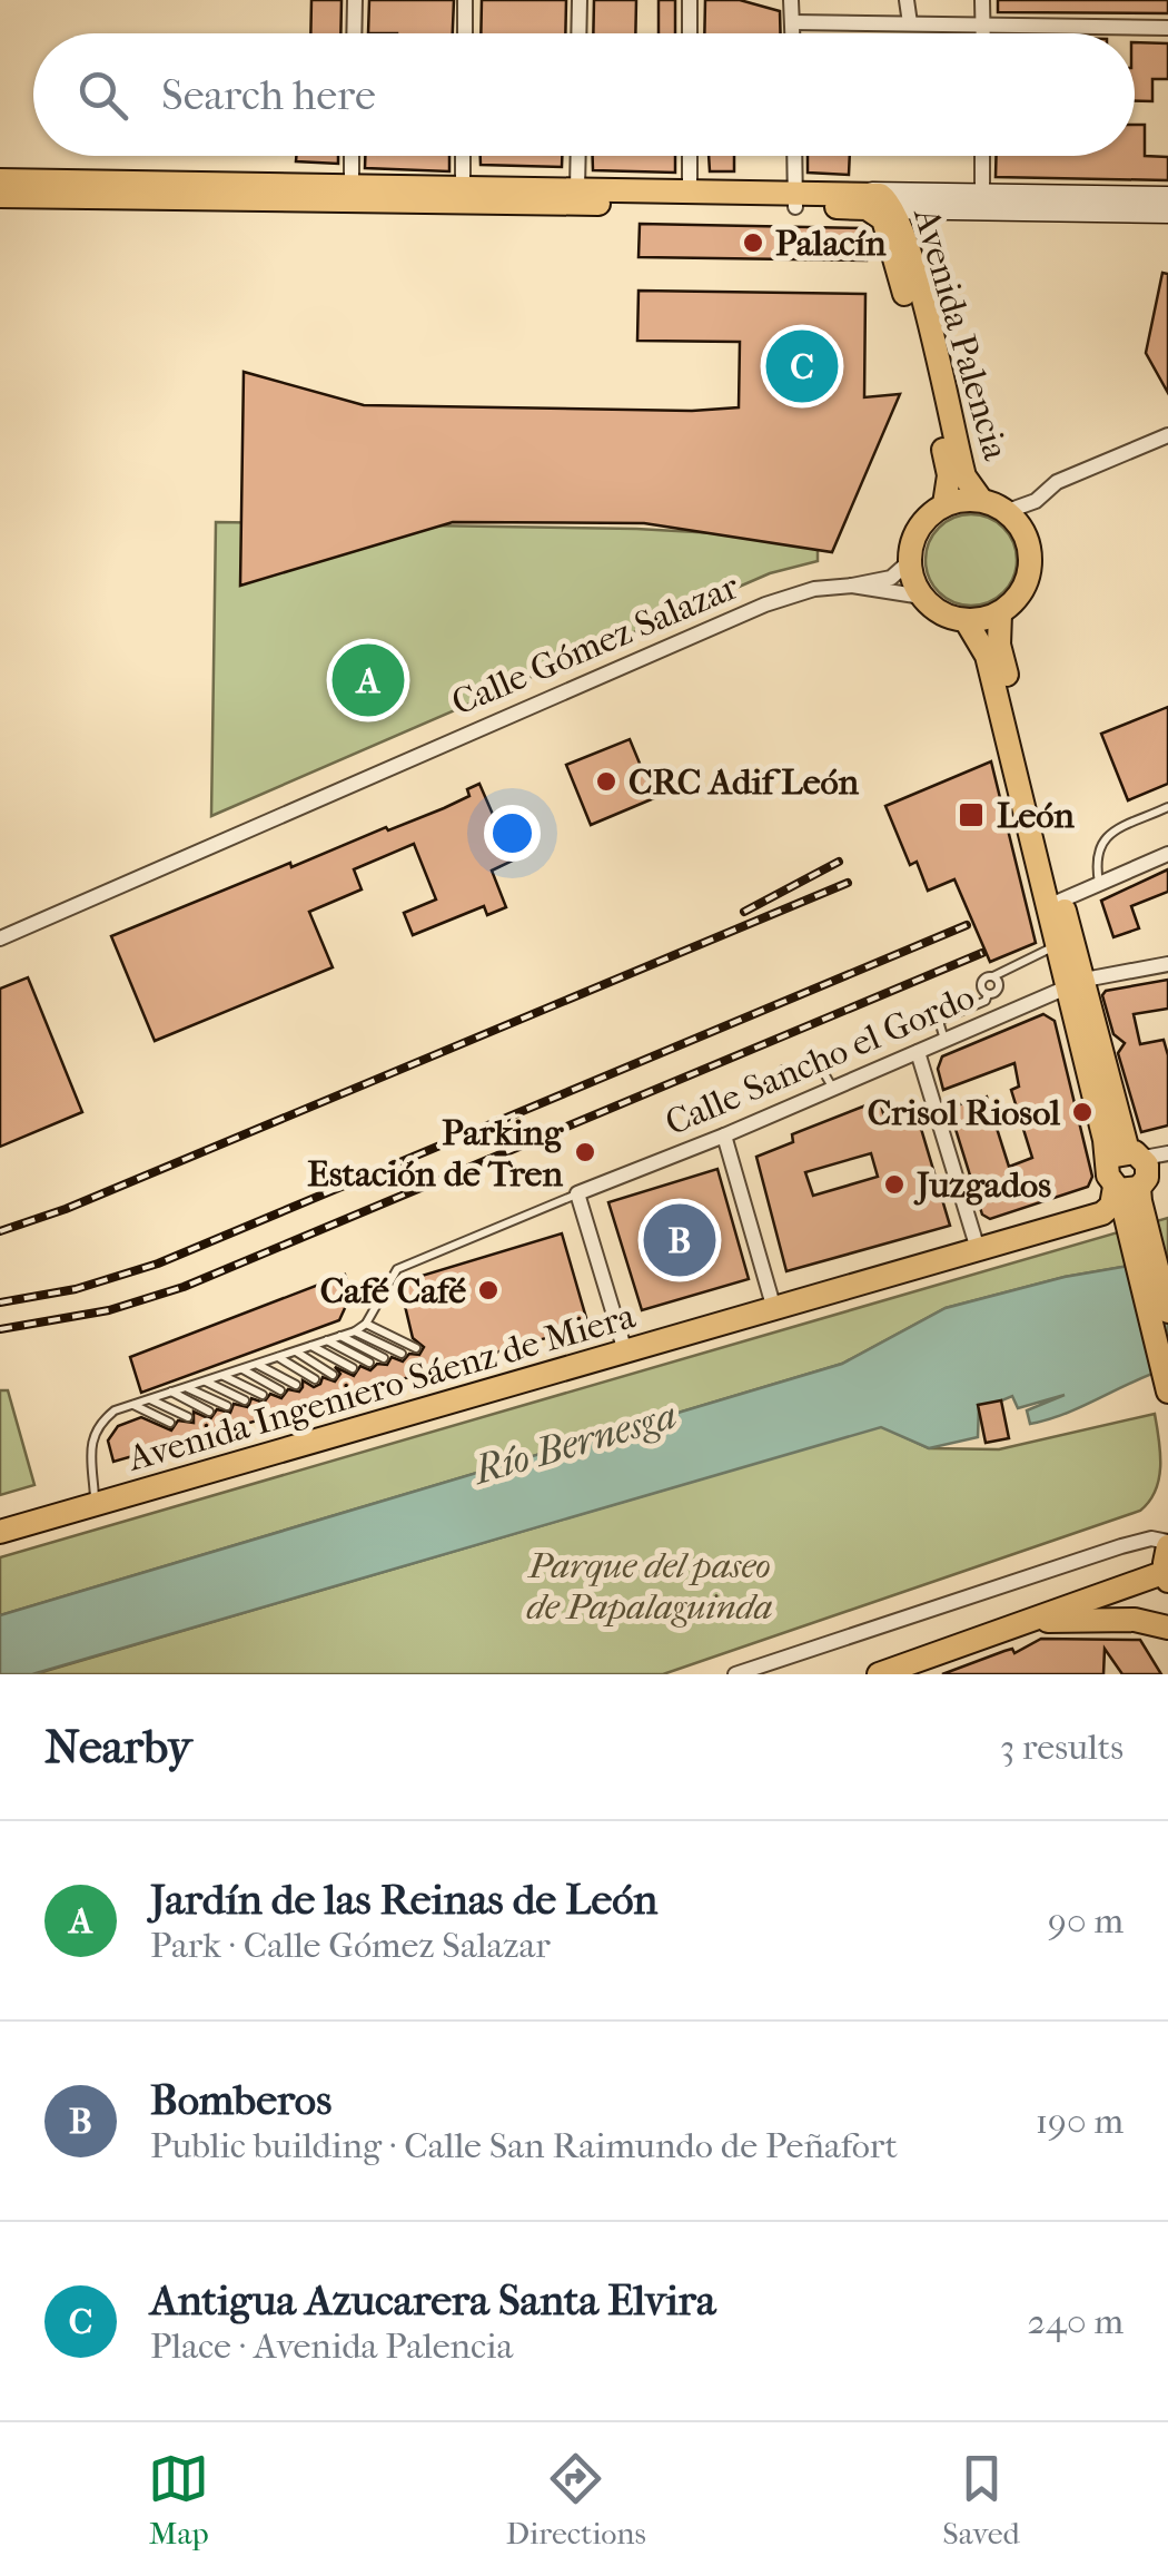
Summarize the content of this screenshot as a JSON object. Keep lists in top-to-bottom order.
{
  "streets": {
    "main road": ["Avenida Palencia", "Avenida Ingeniero Sáenz de Miera"],
    "street": ["Calle Gómez Salazar", "Calle Sancho el Gordo"]
  },
  "crossings": [
    ["Avenida Palencia", "Calle Gómez Salazar"]
  ],
  "water": ["Río Bernesga"],
  "parks": ["Parque del paseo de Papalaguinda"],
  "places": {
    "other": [
      "Palacín",
      "CRC Adif León",
      "Crisol Riosol",
      "Parking Estación de Tren",
      "Juzgados",
      "Café Café"
    ],
    "transit": ["León"]
  },
  "page": {
    "search": "Search here",
    "pins": ["C", "A", "B"],
    "heading": ["Nearby", "3 results"],
    "list": [
      {
        "mark": "A",
        "name": "Jardín de las Reinas de León",
        "note": "Park · Calle Gómez Salazar",
        "value": "90 m"
      },
      {
        "mark": "B",
        "name": "Bomberos",
        "note": "Public building · Calle San Raimundo de Peñafort",
        "value": "190 m"
      },
      {
        "mark": "C",
        "name": "Antigua Azucarera Santa Elvira",
        "note": "Place · Avenida Palencia",
        "value": "240 m"
      }
    ],
    "nav": ["Map", "Directions", "Saved"]
  }
}
